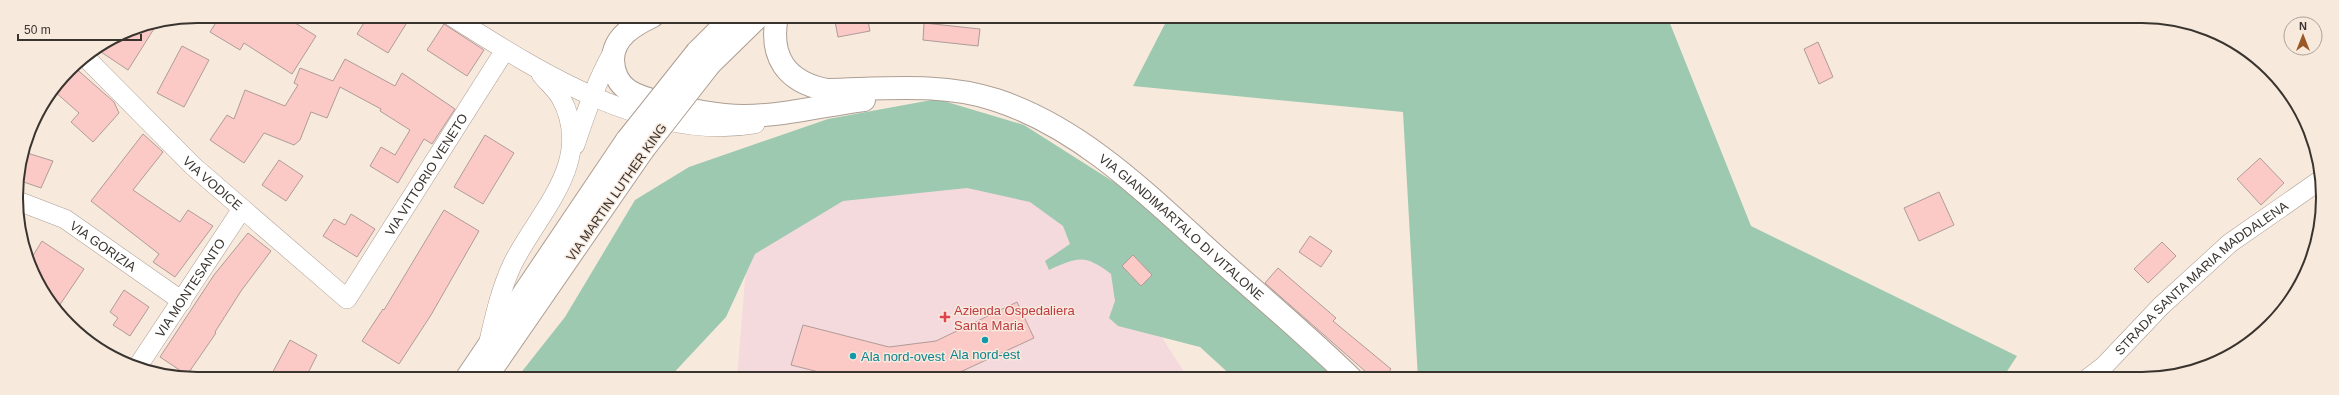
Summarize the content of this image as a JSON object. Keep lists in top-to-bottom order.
{
  "streets": {
    "main road": ["VIA MARTIN LUTHER KING", "VIA GIANDIMARTALO DI VITALONE"],
    "street": [
      "VIA VITTORIO VENETO",
      "VIA VODICE",
      "VIA GORIZIA",
      "STRADA SANTA MARIA MADDALENA",
      "VIA MONTESANTO"
    ]
  },
  "crossings": [
    ["VIA VITTORIO VENETO", "VIA VODICE"],
    ["VIA VODICE", "VIA MONTESANTO"],
    ["VIA GORIZIA", "VIA MONTESANTO"]
  ],
  "places": {
    "health": ["Azienda Ospedaliera Santa Maria"],
    "other": ["Ala nord-est", "Ala nord-ovest"]
  },
  "scale_bar": "50 m",
  "north": "top"
}
